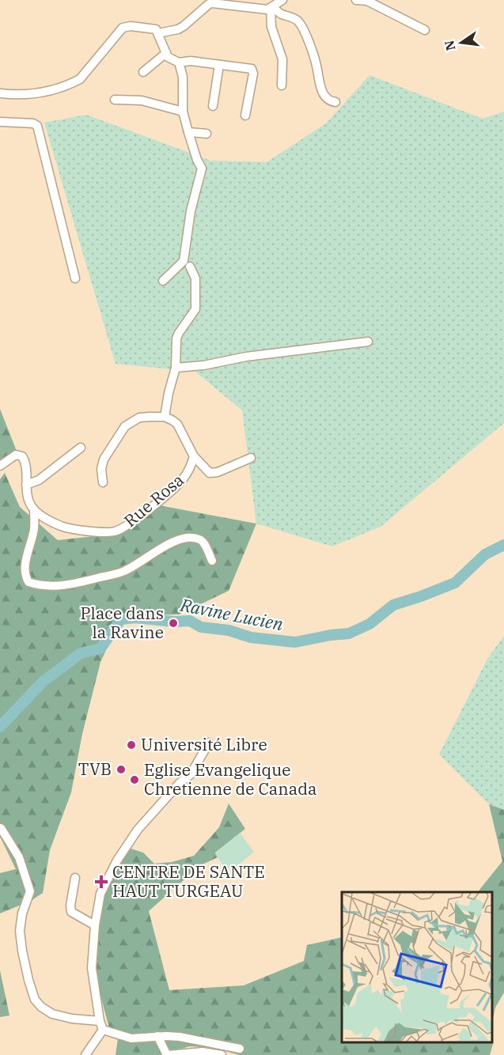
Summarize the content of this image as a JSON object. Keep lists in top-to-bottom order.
{
  "streets": {
    "street": ["Rue Rosa"]
  },
  "water": ["Ravine Lucien"],
  "places": {
    "other": [
      "Place dans la Ravine",
      "Université Libre",
      "TVB",
      "Eglise Evangelique Chretienne de Canada"
    ],
    "health": ["CENTRE DE SANTE HAUT TURGEAU"]
  },
  "north": "left"
}
